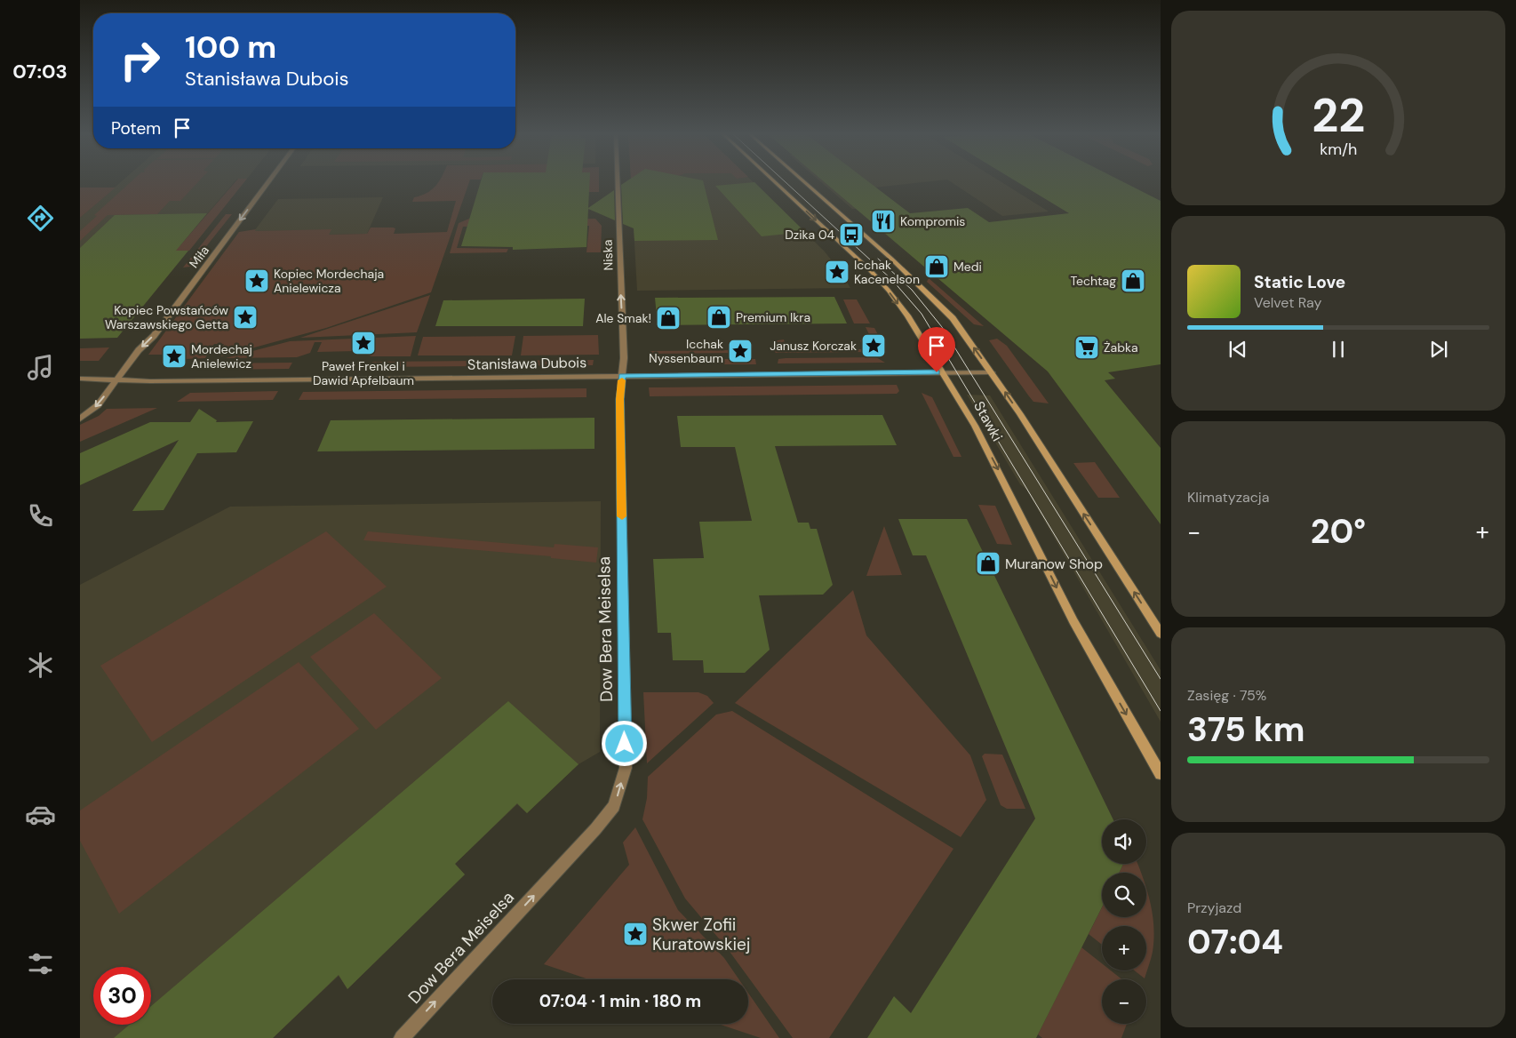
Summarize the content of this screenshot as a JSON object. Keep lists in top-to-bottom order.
{
  "streets": {
    "street": [
      "Niska",
      "Miła",
      "Stanisława Dubois",
      "Stawki",
      "Dow Bera Meiselsa"
    ]
  },
  "crossings": [
    ["Niska", "Stanisława Dubois"],
    ["Niska", "Dow Bera Meiselsa"],
    ["Miła", "Stanisława Dubois"],
    ["Stanisława Dubois", "Stawki"],
    ["Stanisława Dubois", "Dow Bera Meiselsa"]
  ],
  "one_way": ["Niska", "Miła", "Dow Bera Meiselsa"],
  "places": {
    "restaurant": ["Kompromis"],
    "bus stop": ["Dzika 04"],
    "shop": [
      "Medi",
      "Techtag",
      "Premium Ikra",
      "Ale Smak!",
      "Muranow Shop"
    ],
    "place": [
      "Icchak Kacenelson",
      "Kopiec Mordechaja Anielewicza",
      "Kopiec Powstańców Warszawskiego Getta",
      "Paweł Frenkel i Dawid Apfelbaum",
      "Janusz Korczak",
      "Icchak Nyssenbaum",
      "Mordechaj Anielewicz",
      "Skwer Zofii Kuratowskiej"
    ],
    "supermarket": ["Żabka"]
  },
  "page": {
    "tabs": "07:03",
    "turn": ["100 m", "Stanisława Dubois"],
    "then": "Potem",
    "song": ["Static Love", "Velvet Ray"],
    "tile": [
      "Klimatyzacja",
      ["Zasięg · 75%", "375 km"],
      ["Przyjazd", "07:04"]
    ],
    "heat": ["−", "20°", "+"],
    "map_buttons": ["+", "−"],
    "limit": "30",
    "trip": "07:04 · 1 min · 180 m",
    "gauge": ["22", "km/h"]
  }
}
